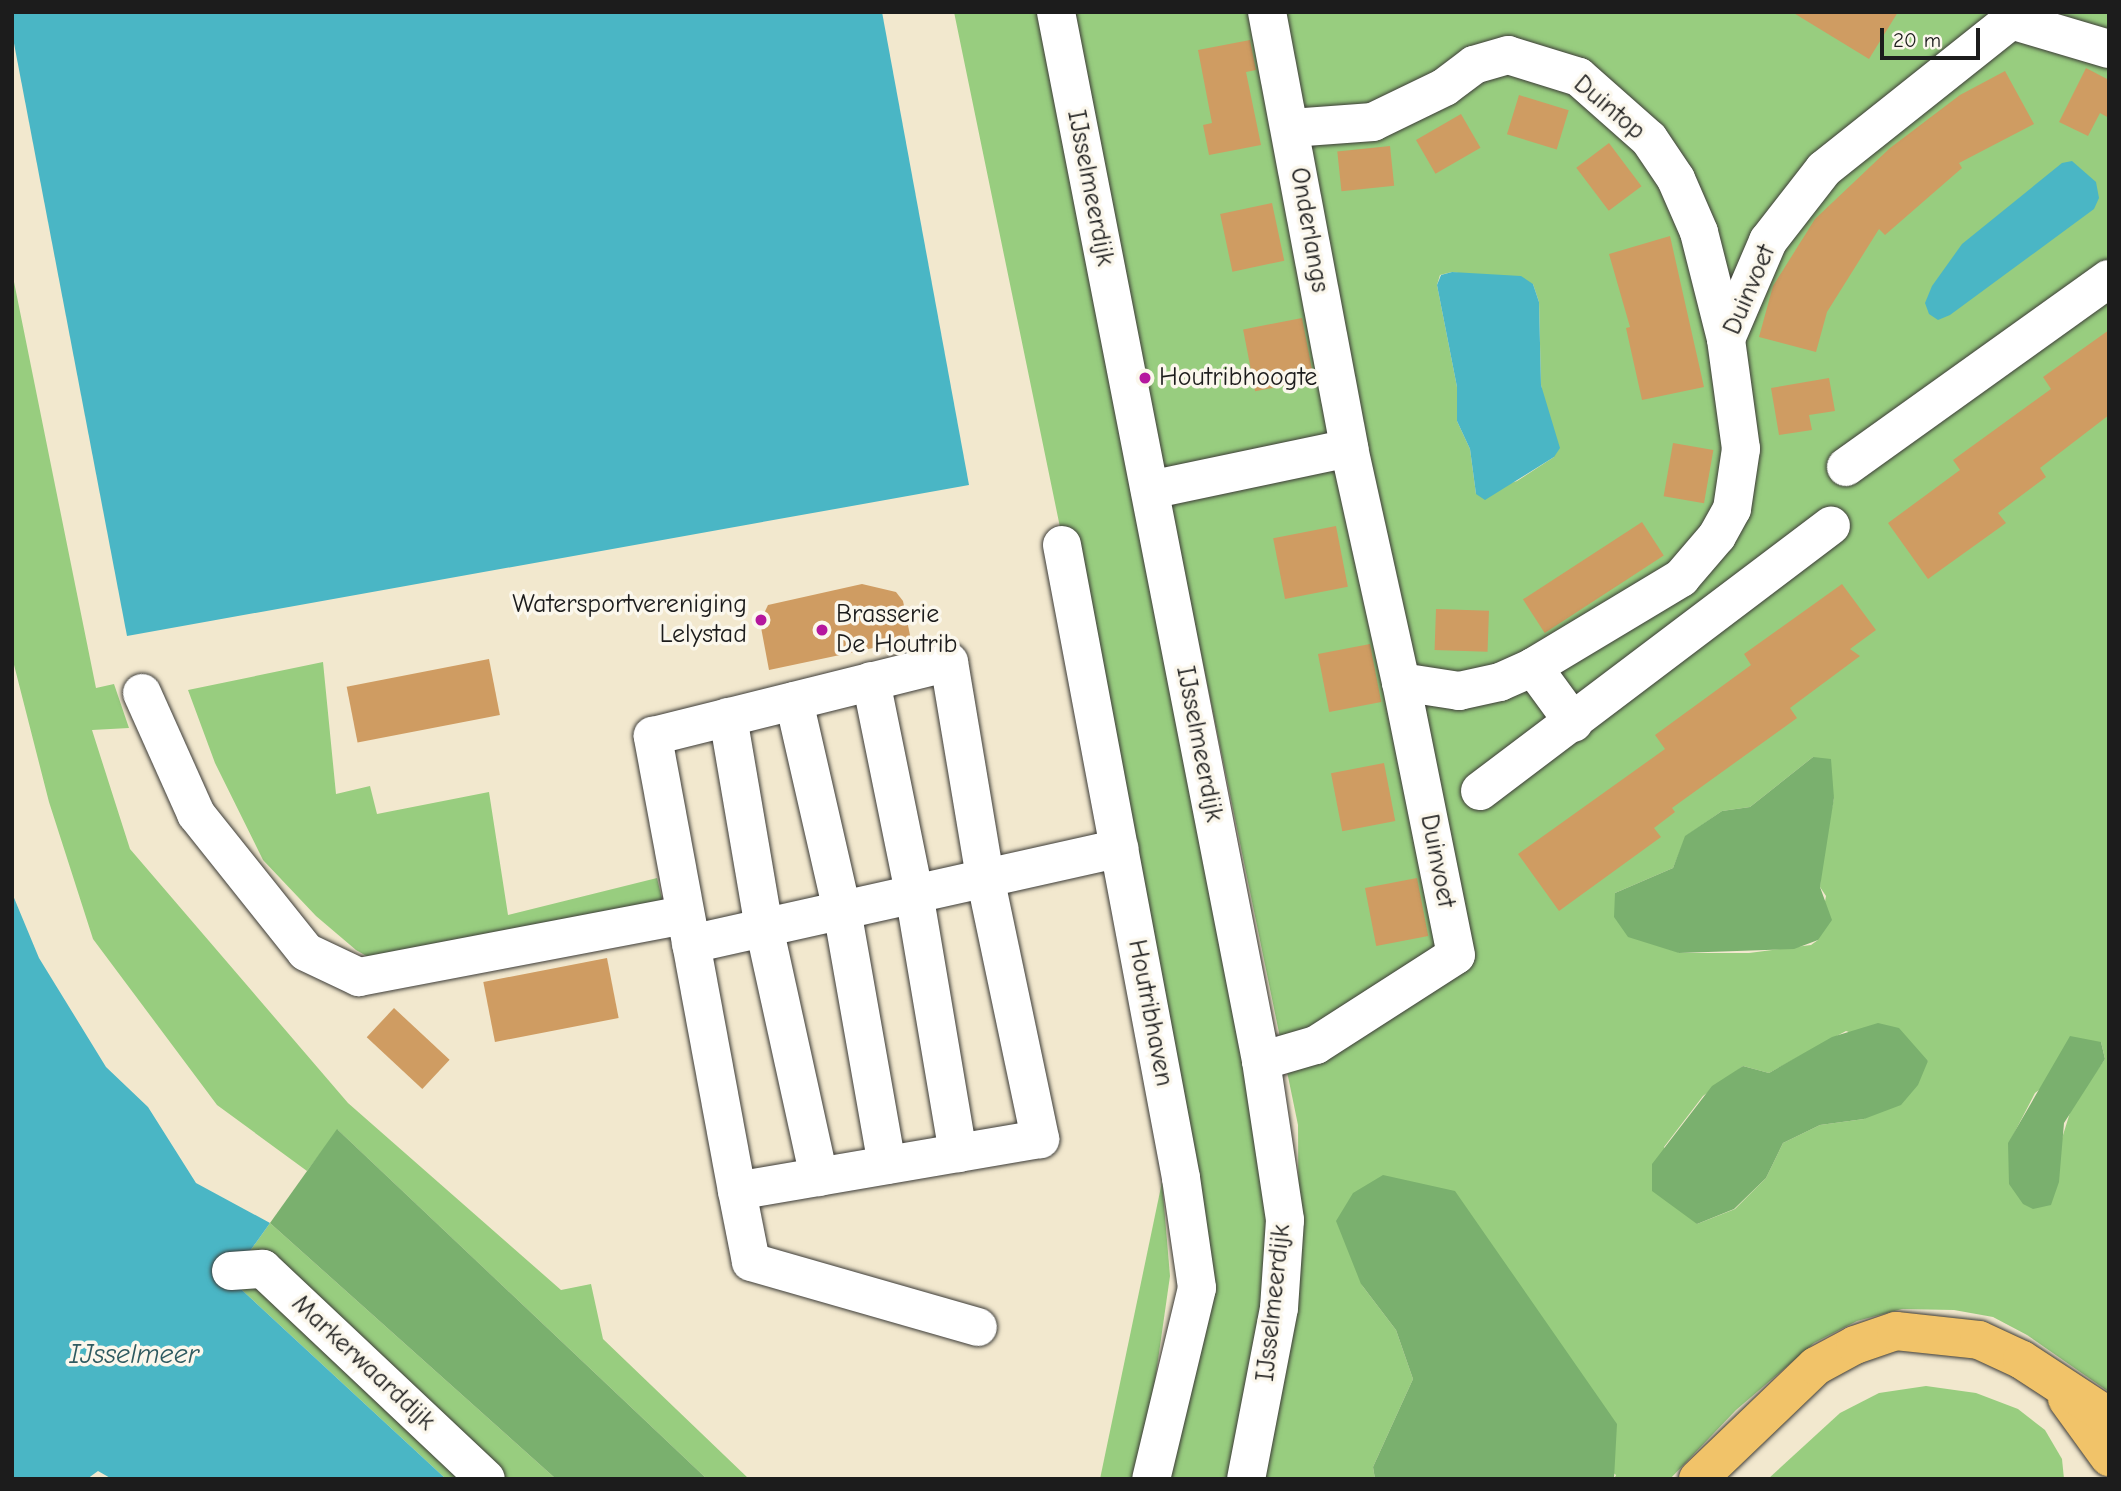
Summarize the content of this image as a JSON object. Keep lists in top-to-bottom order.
{
  "streets": {
    "street": [
      "Duintop",
      "IJsselmeerdijk",
      "Onderlangs",
      "Duinvoet",
      "Houtribhaven",
      "Markerwaarddijk"
    ]
  },
  "crossings": [
    ["Duintop", "Onderlangs"],
    ["Duintop", "Duinvoet"],
    ["IJsselmeerdijk", "Duinvoet"],
    ["Onderlangs", "Duinvoet"]
  ],
  "water": ["IJsselmeer"],
  "places": ["Houtribhoogte", "Watersportvereniging Lelystad", "Brasserie De Houtrib"],
  "scale_bar": "20 m"
}
